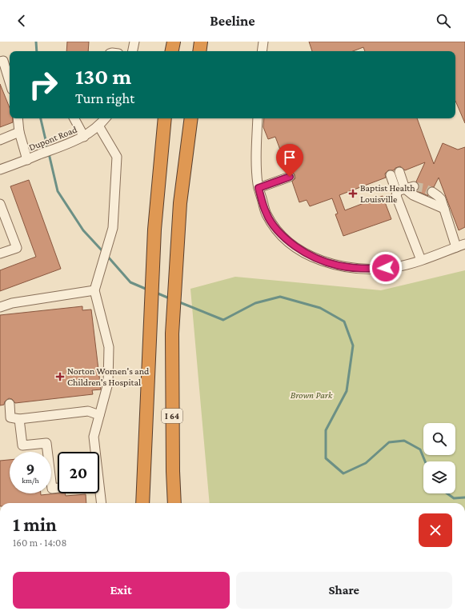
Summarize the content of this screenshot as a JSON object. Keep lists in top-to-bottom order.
{
  "streets": {
    "highway": ["I 64"],
    "street": ["Dupont Road"]
  },
  "parks": ["Brown Park"],
  "places": {
    "health": ["Baptist Health Louisville", "Norton Women's and Children's Hospital"]
  },
  "page": {
    "header": "Beeline",
    "turn": ["130 m", "Turn right"],
    "speed": "9 km/h",
    "limit": "20",
    "heading": ["1 min", "160 m · 14:08"],
    "buttons": ["Exit", "Share"]
  }
}
